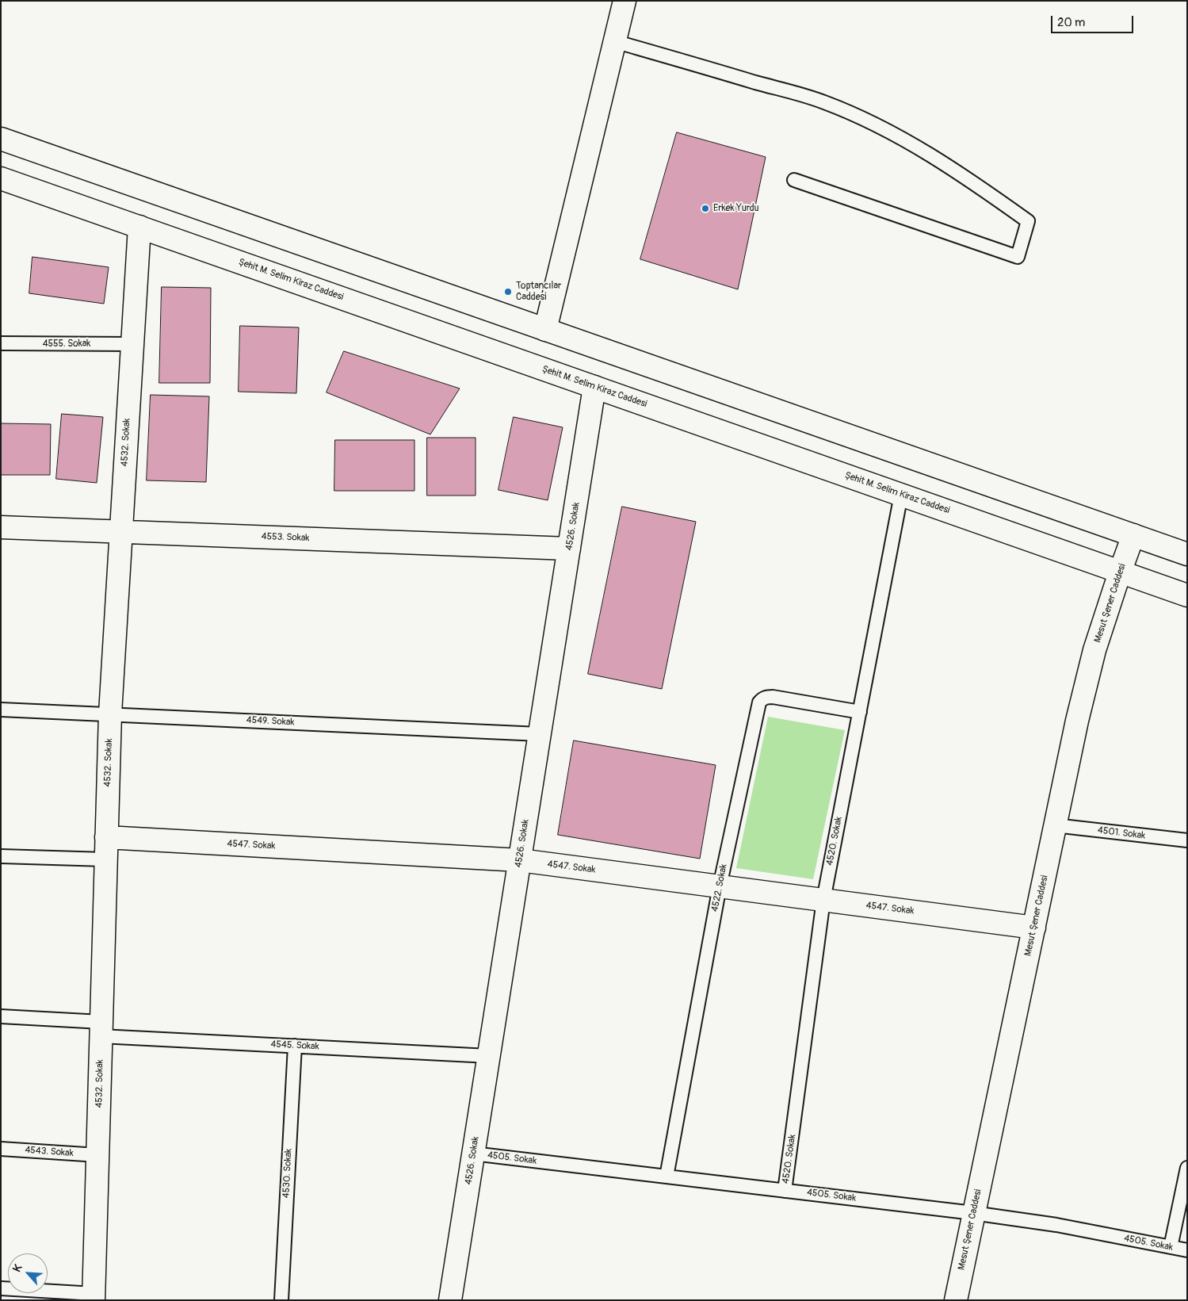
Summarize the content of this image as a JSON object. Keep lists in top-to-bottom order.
{
  "streets": {
    "street": [
      "Şehit M. Selim Kiraz Caddesi",
      "4532. Sokak",
      "4526. Sokak",
      "4553. Sokak",
      "Mesut Şener Caddesi",
      "4547. Sokak"
    ],
    "lane": [
      "4555. Sokak",
      "4549. Sokak",
      "4501. Sokak",
      "4520. Sokak",
      "4522. Sokak",
      "4545. Sokak",
      "4543. Sokak",
      "4505. Sokak",
      "4530. Sokak"
    ]
  },
  "crossings": [
    ["Şehit M. Selim Kiraz Caddesi", "4532. Sokak"],
    ["Şehit M. Selim Kiraz Caddesi", "4526. Sokak"],
    ["Şehit M. Selim Kiraz Caddesi", "Mesut Şener Caddesi"],
    ["Şehit M. Selim Kiraz Caddesi", "4520. Sokak"],
    ["4555. Sokak", "4532. Sokak"],
    ["4532. Sokak", "4553. Sokak"],
    ["4532. Sokak", "4549. Sokak"],
    ["4532. Sokak", "4547. Sokak"],
    ["4532. Sokak", "4545. Sokak"],
    ["4532. Sokak", "4543. Sokak"],
    ["4526. Sokak", "4553. Sokak"],
    ["4526. Sokak", "4549. Sokak"],
    ["4526. Sokak", "4547. Sokak"],
    ["4526. Sokak", "4545. Sokak"],
    ["4526. Sokak", "4505. Sokak"],
    ["Mesut Şener Caddesi", "4501. Sokak"],
    ["Mesut Şener Caddesi", "4547. Sokak"],
    ["Mesut Şener Caddesi", "4505. Sokak"],
    ["4520. Sokak", "4547. Sokak"],
    ["4520. Sokak", "4522. Sokak"],
    ["4520. Sokak", "4505. Sokak"],
    ["4547. Sokak", "4522. Sokak"],
    ["4522. Sokak", "4505. Sokak"],
    ["4545. Sokak", "4530. Sokak"]
  ],
  "places": ["Erkek Yurdu", "Toptancılar Caddesi"],
  "scale_bar": "20 m",
  "north": "top left"
}
